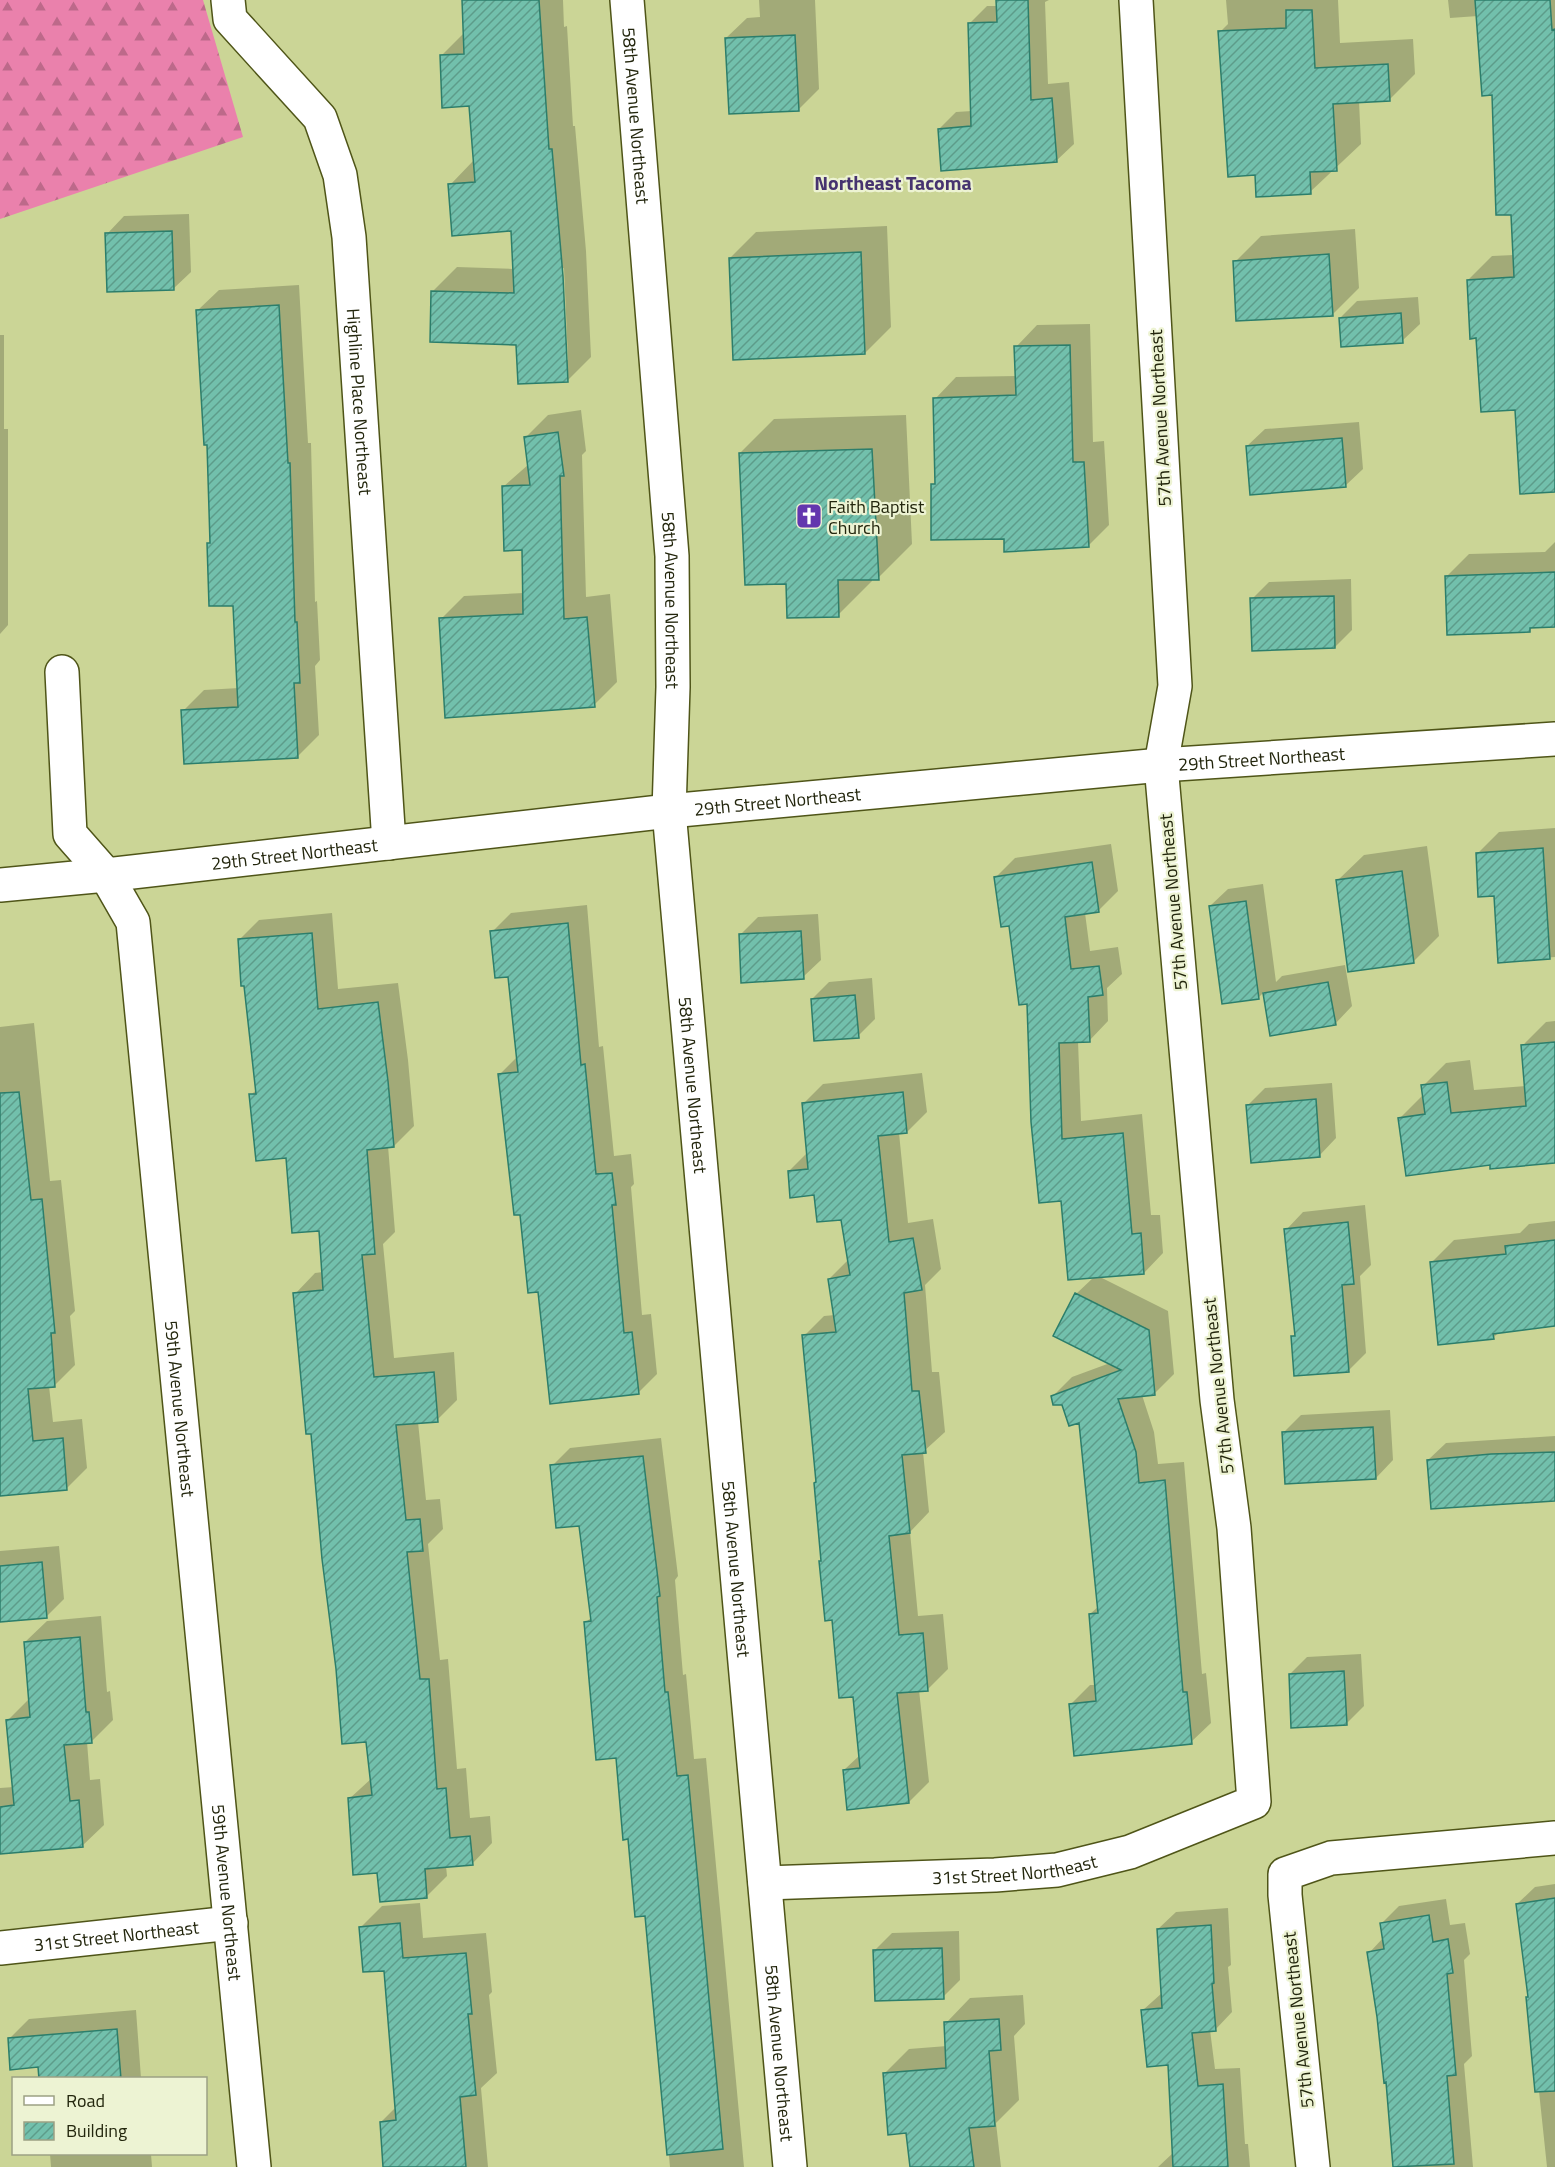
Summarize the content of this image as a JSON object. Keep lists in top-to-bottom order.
{
  "streets": {
    "street": [
      "58th Avenue Northeast",
      "Highline Place Northeast",
      "57th Avenue Northeast",
      "29th Street Northeast",
      "59th Avenue Northeast",
      "31st Street Northeast"
    ]
  },
  "crossings": [
    ["58th Avenue Northeast", "29th Street Northeast"],
    ["58th Avenue Northeast", "31st Street Northeast"],
    ["Highline Place Northeast", "29th Street Northeast"],
    ["57th Avenue Northeast", "29th Street Northeast"],
    ["57th Avenue Northeast", "31st Street Northeast"],
    ["29th Street Northeast", "59th Avenue Northeast"],
    ["59th Avenue Northeast", "31st Street Northeast"]
  ],
  "districts": ["Northeast Tacoma"],
  "places": {
    "church": ["Faith Baptist Church"]
  },
  "legend": ["Road", "Building"]
}
